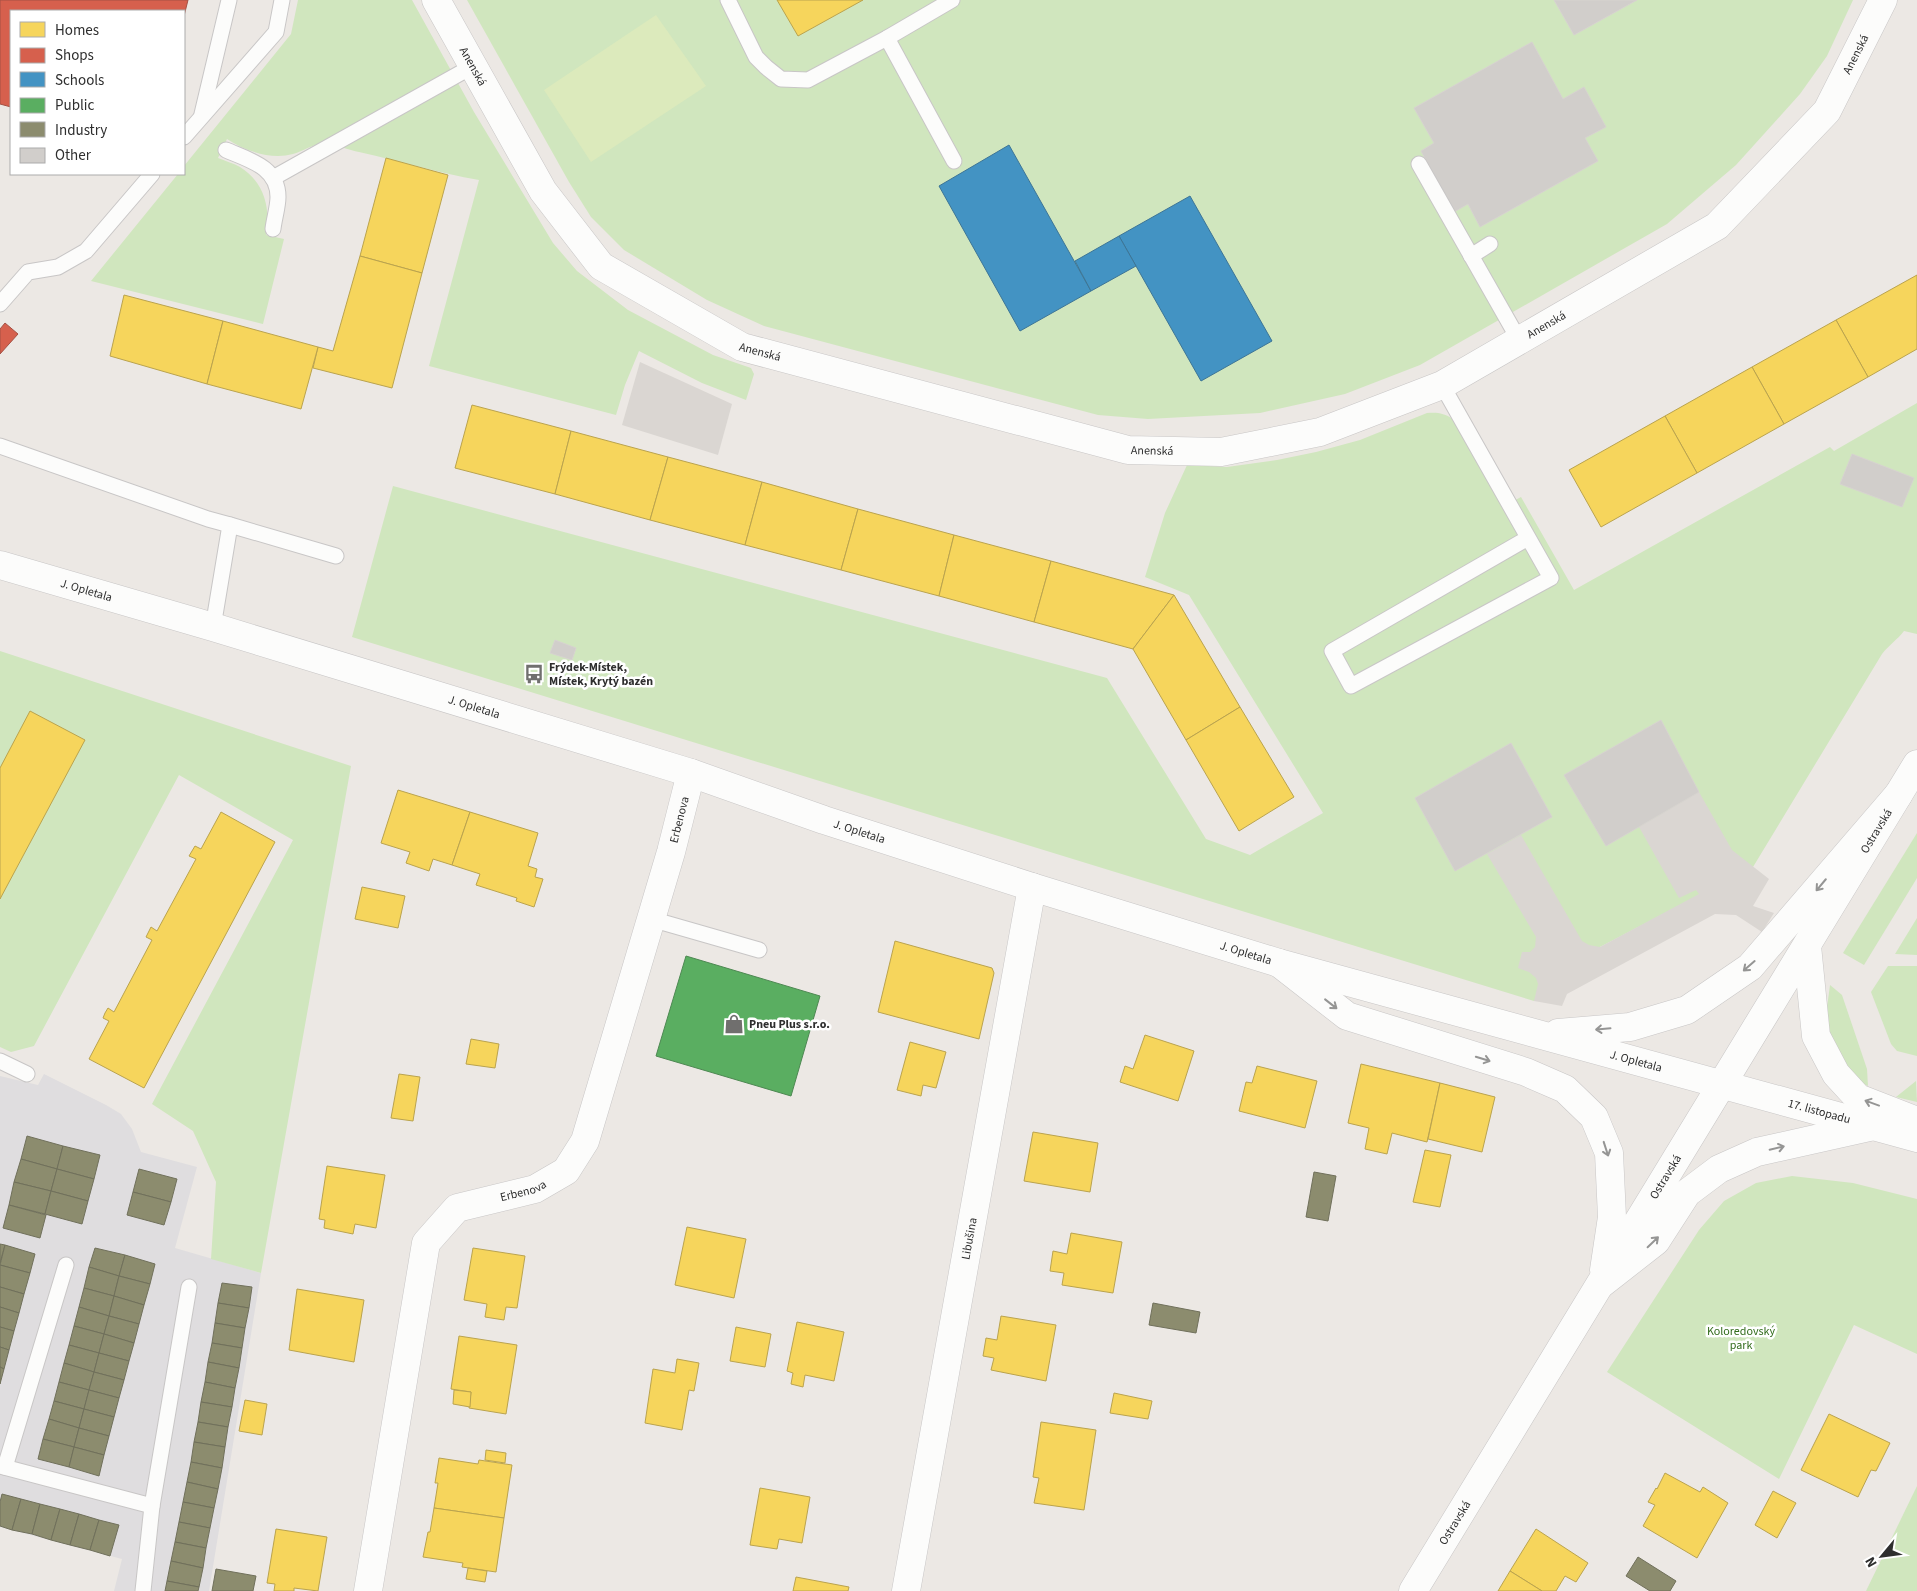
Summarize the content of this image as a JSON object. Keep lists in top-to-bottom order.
{
  "streets": {
    "street": [
      "Anenská",
      "J. Opletala",
      "Erbenova",
      "Ostravská",
      "17. listopadu",
      "Libušina"
    ]
  },
  "crossings": [
    ["J. Opletala", "Erbenova"],
    ["J. Opletala", "Ostravská"],
    ["J. Opletala", "17. listopadu"],
    ["J. Opletala", "Libušina"],
    ["Ostravská", "17. listopadu"]
  ],
  "parks": ["Koloredovský park"],
  "places": {
    "bus stop": ["Frýdek-Místek, Místek, Krytý bazén"],
    "shop": ["Pneu Plus s.r.o."]
  },
  "legend": [
    "Homes",
    "Shops",
    "Schools",
    "Public",
    "Industry",
    "Other"
  ],
  "north": "bottom left"
}
